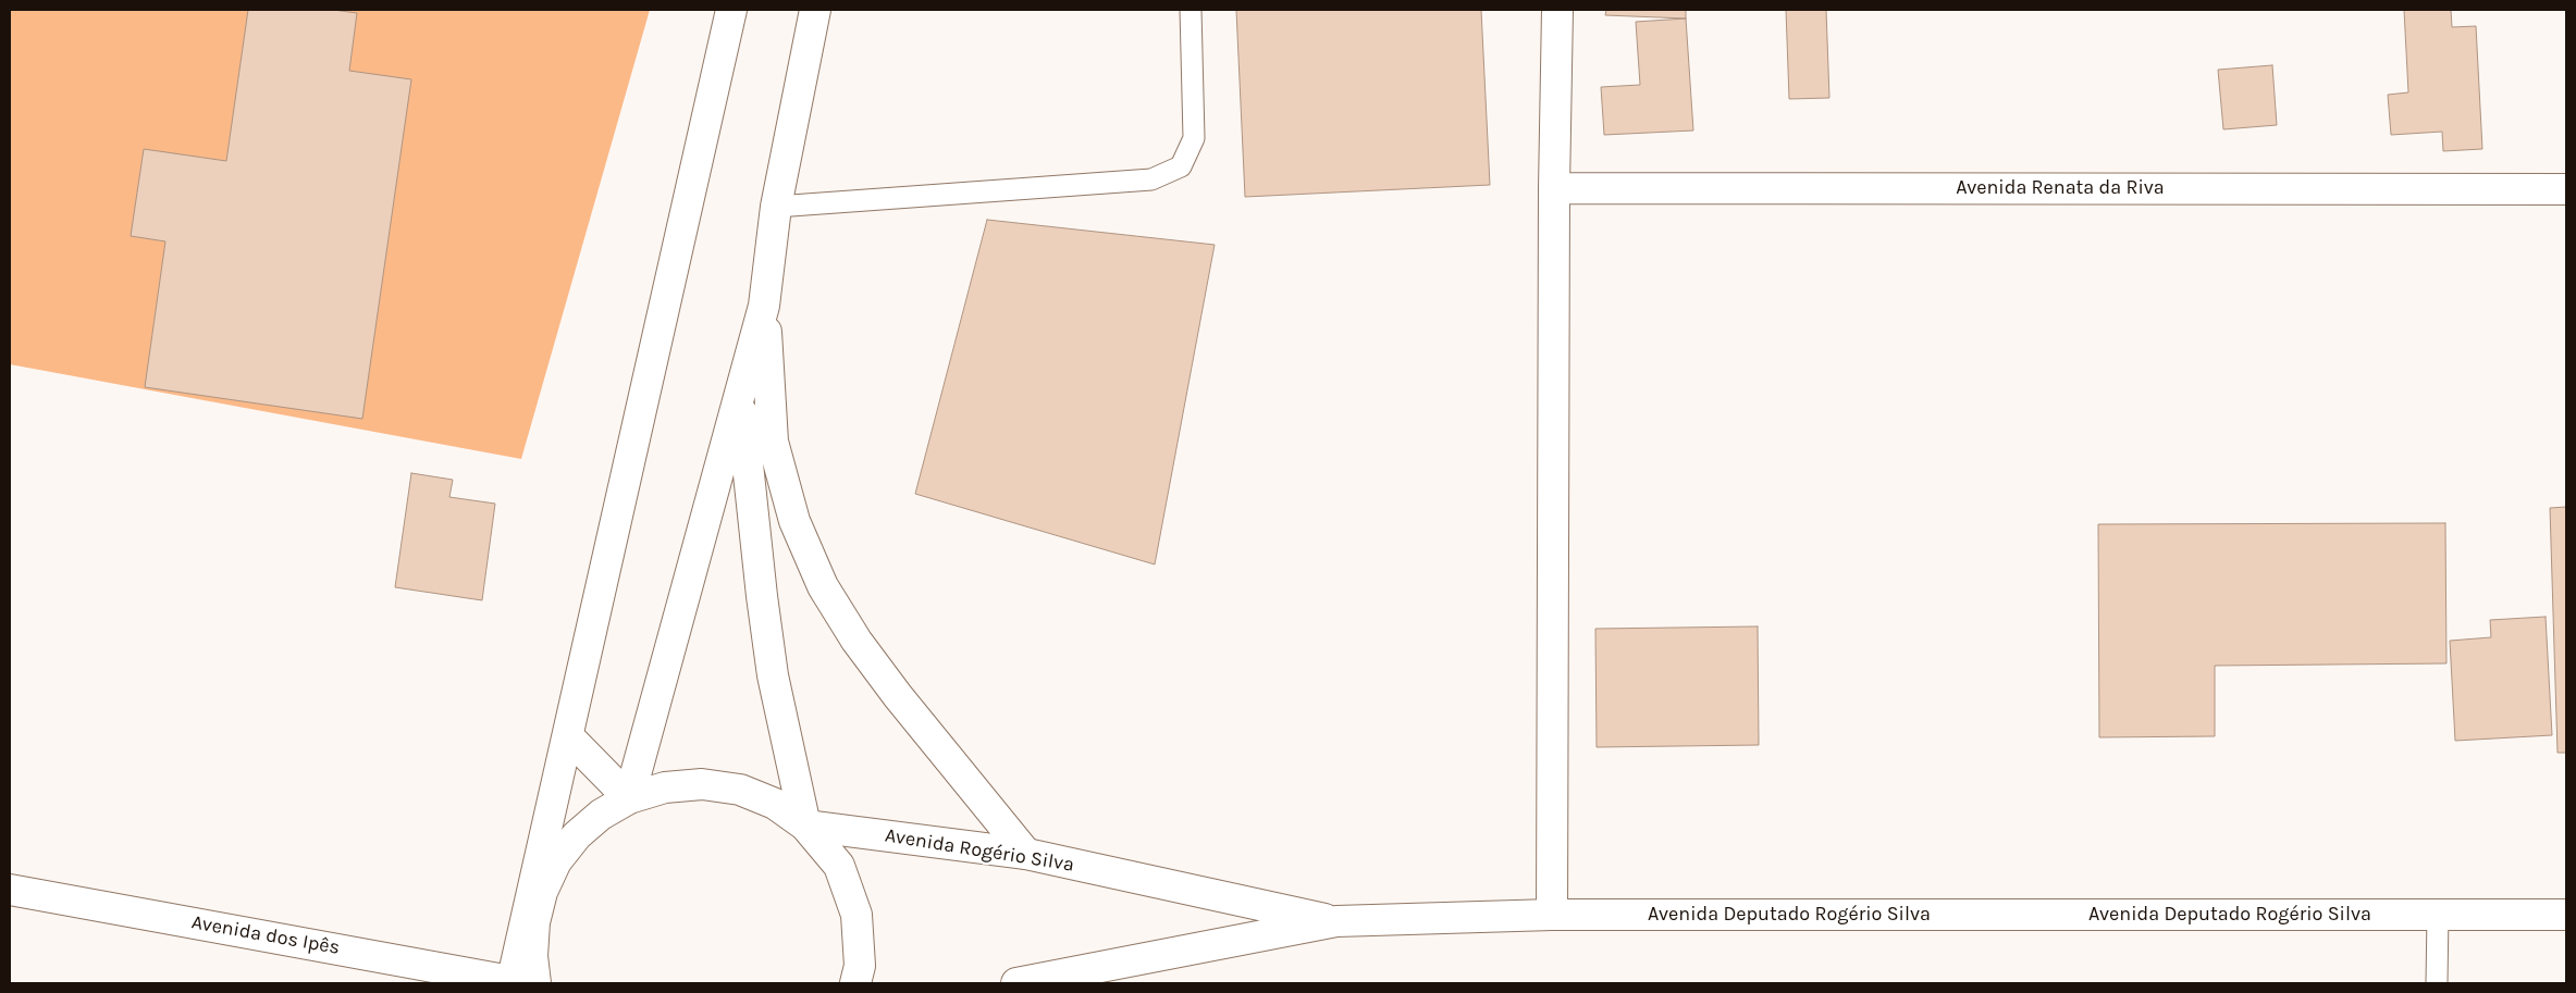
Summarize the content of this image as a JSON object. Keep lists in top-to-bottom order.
{
  "streets": {
    "street": [
      "Avenida Renata da Riva",
      "Avenida Rogério Silva",
      "Avenida Deputado Rogério Silva",
      "Avenida dos Ipês"
    ]
  },
  "crossings": [
    ["Avenida Rogério Silva", "Avenida Deputado Rogério Silva"],
    ["Avenida Rogério Silva", "Avenida dos Ipês"]
  ]
}
